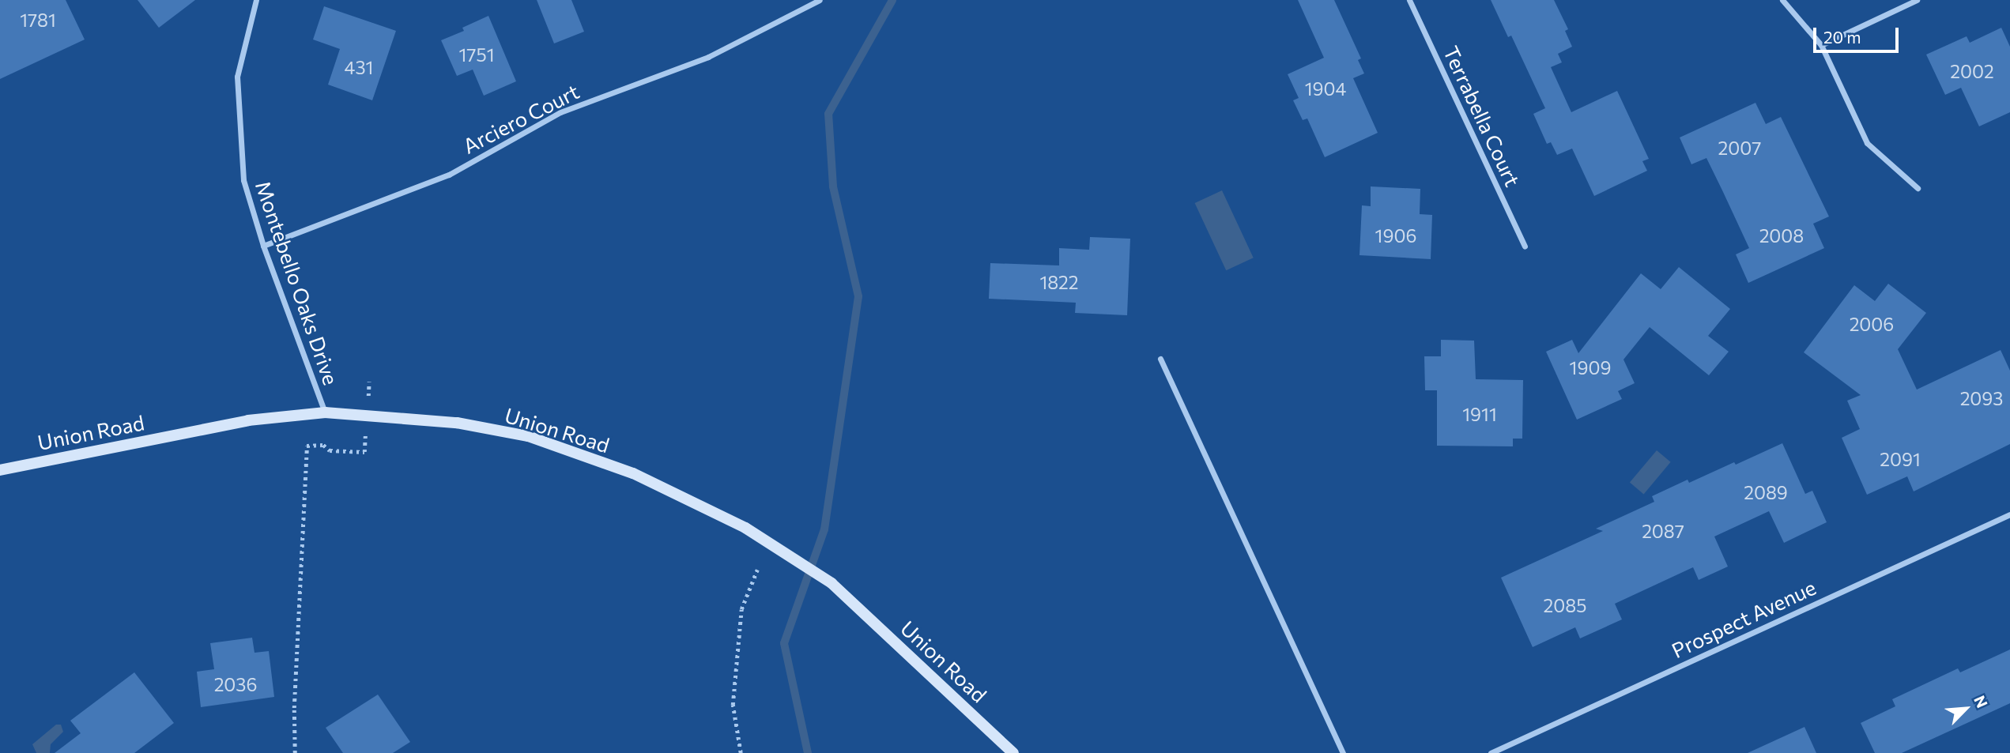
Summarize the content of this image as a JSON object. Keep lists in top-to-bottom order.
{
  "streets": {
    "main road": ["Union Road"],
    "street": [
      "Terrabella Court",
      "Arciero Court",
      "Montebello Oaks Drive",
      "Prospect Avenue"
    ]
  },
  "crossings": [
    ["Arciero Court", "Montebello Oaks Drive"],
    ["Montebello Oaks Drive", "Union Road"]
  ],
  "house_numbers": [
    "1781",
    "1751",
    "431",
    "2002",
    "1904",
    "2007",
    "1906",
    "2008",
    "1822",
    "2006",
    "1909",
    "2093",
    "1911",
    "2091",
    "2089",
    "2087",
    "2085",
    "2036"
  ],
  "scale_bar": "20 m",
  "north": "top right"
}
